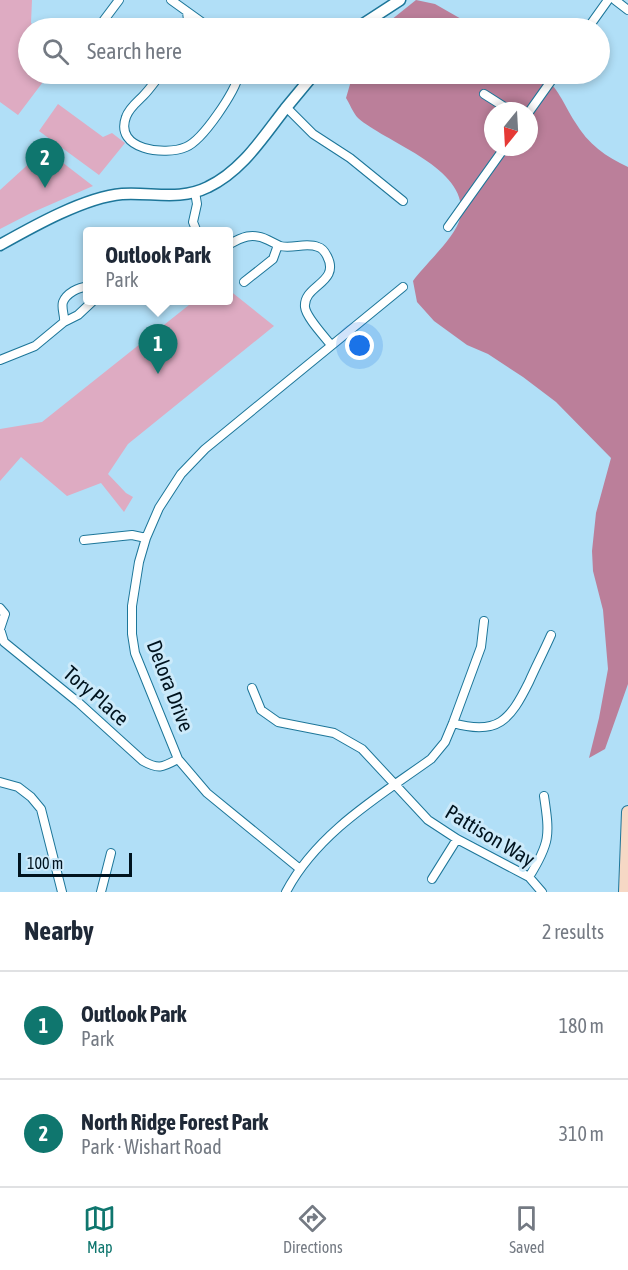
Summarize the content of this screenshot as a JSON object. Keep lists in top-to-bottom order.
{
  "streets": {
    "street": ["Delora Drive", "Tory Place", "Pattison Way"]
  },
  "crossings": [
    ["Delora Drive", "Tory Place"]
  ],
  "scale_bar": "100 m",
  "north": "bottom",
  "page": {
    "search": "Search here",
    "pins": ["2", "1"],
    "popup": ["Outlook Park", "Park"],
    "scale": "100 m",
    "heading": ["Nearby", "2 results"],
    "list": [
      {
        "mark": "1",
        "name": "Outlook Park",
        "note": "Park",
        "value": "180 m"
      },
      {
        "mark": "2",
        "name": "North Ridge Forest Park",
        "note": "Park · Wishart Road",
        "value": "310 m"
      }
    ],
    "nav": ["Map", "Directions", "Saved"]
  }
}
